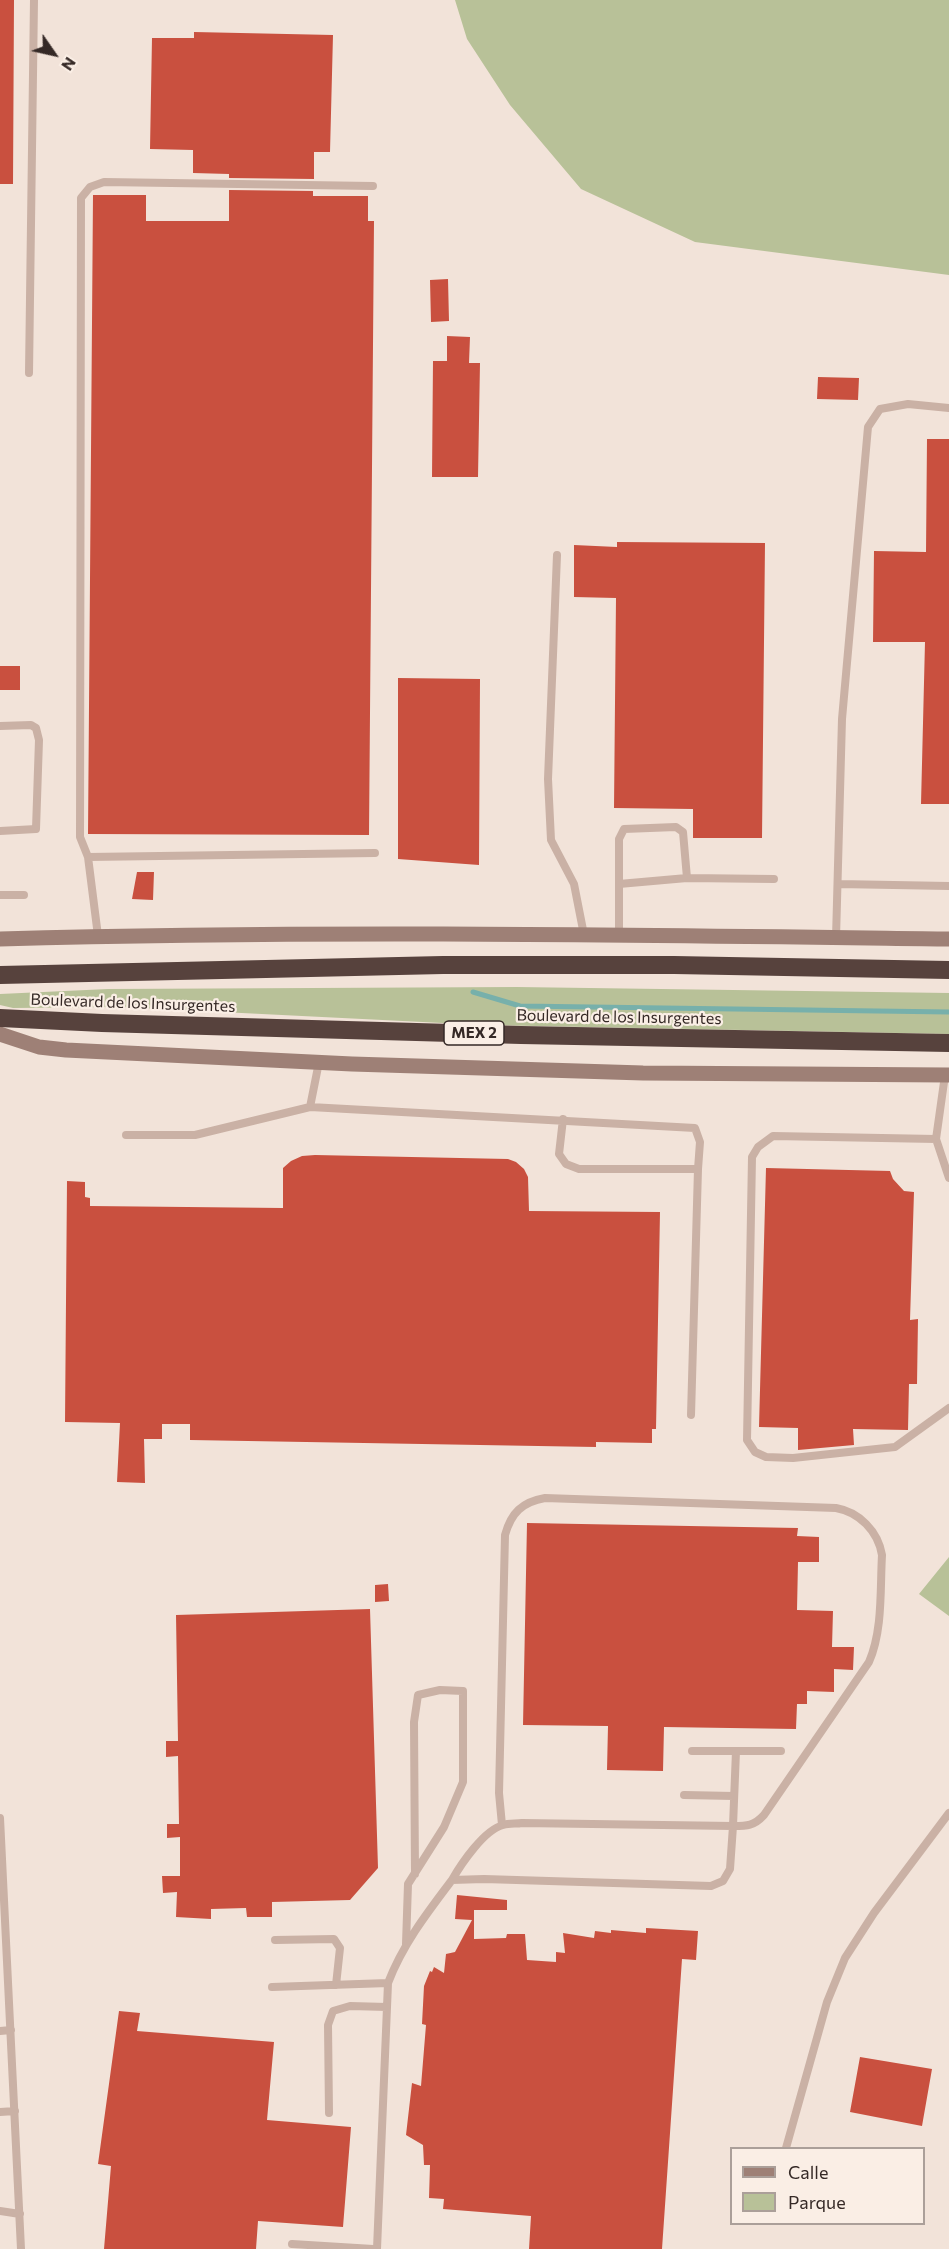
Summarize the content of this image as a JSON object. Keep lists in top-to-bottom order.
{
  "streets": {
    "highway": ["Boulevard de los Insurgentes", "MEX 2"]
  },
  "legend": ["Calle", "Parque"],
  "north": "bottom right"
}
